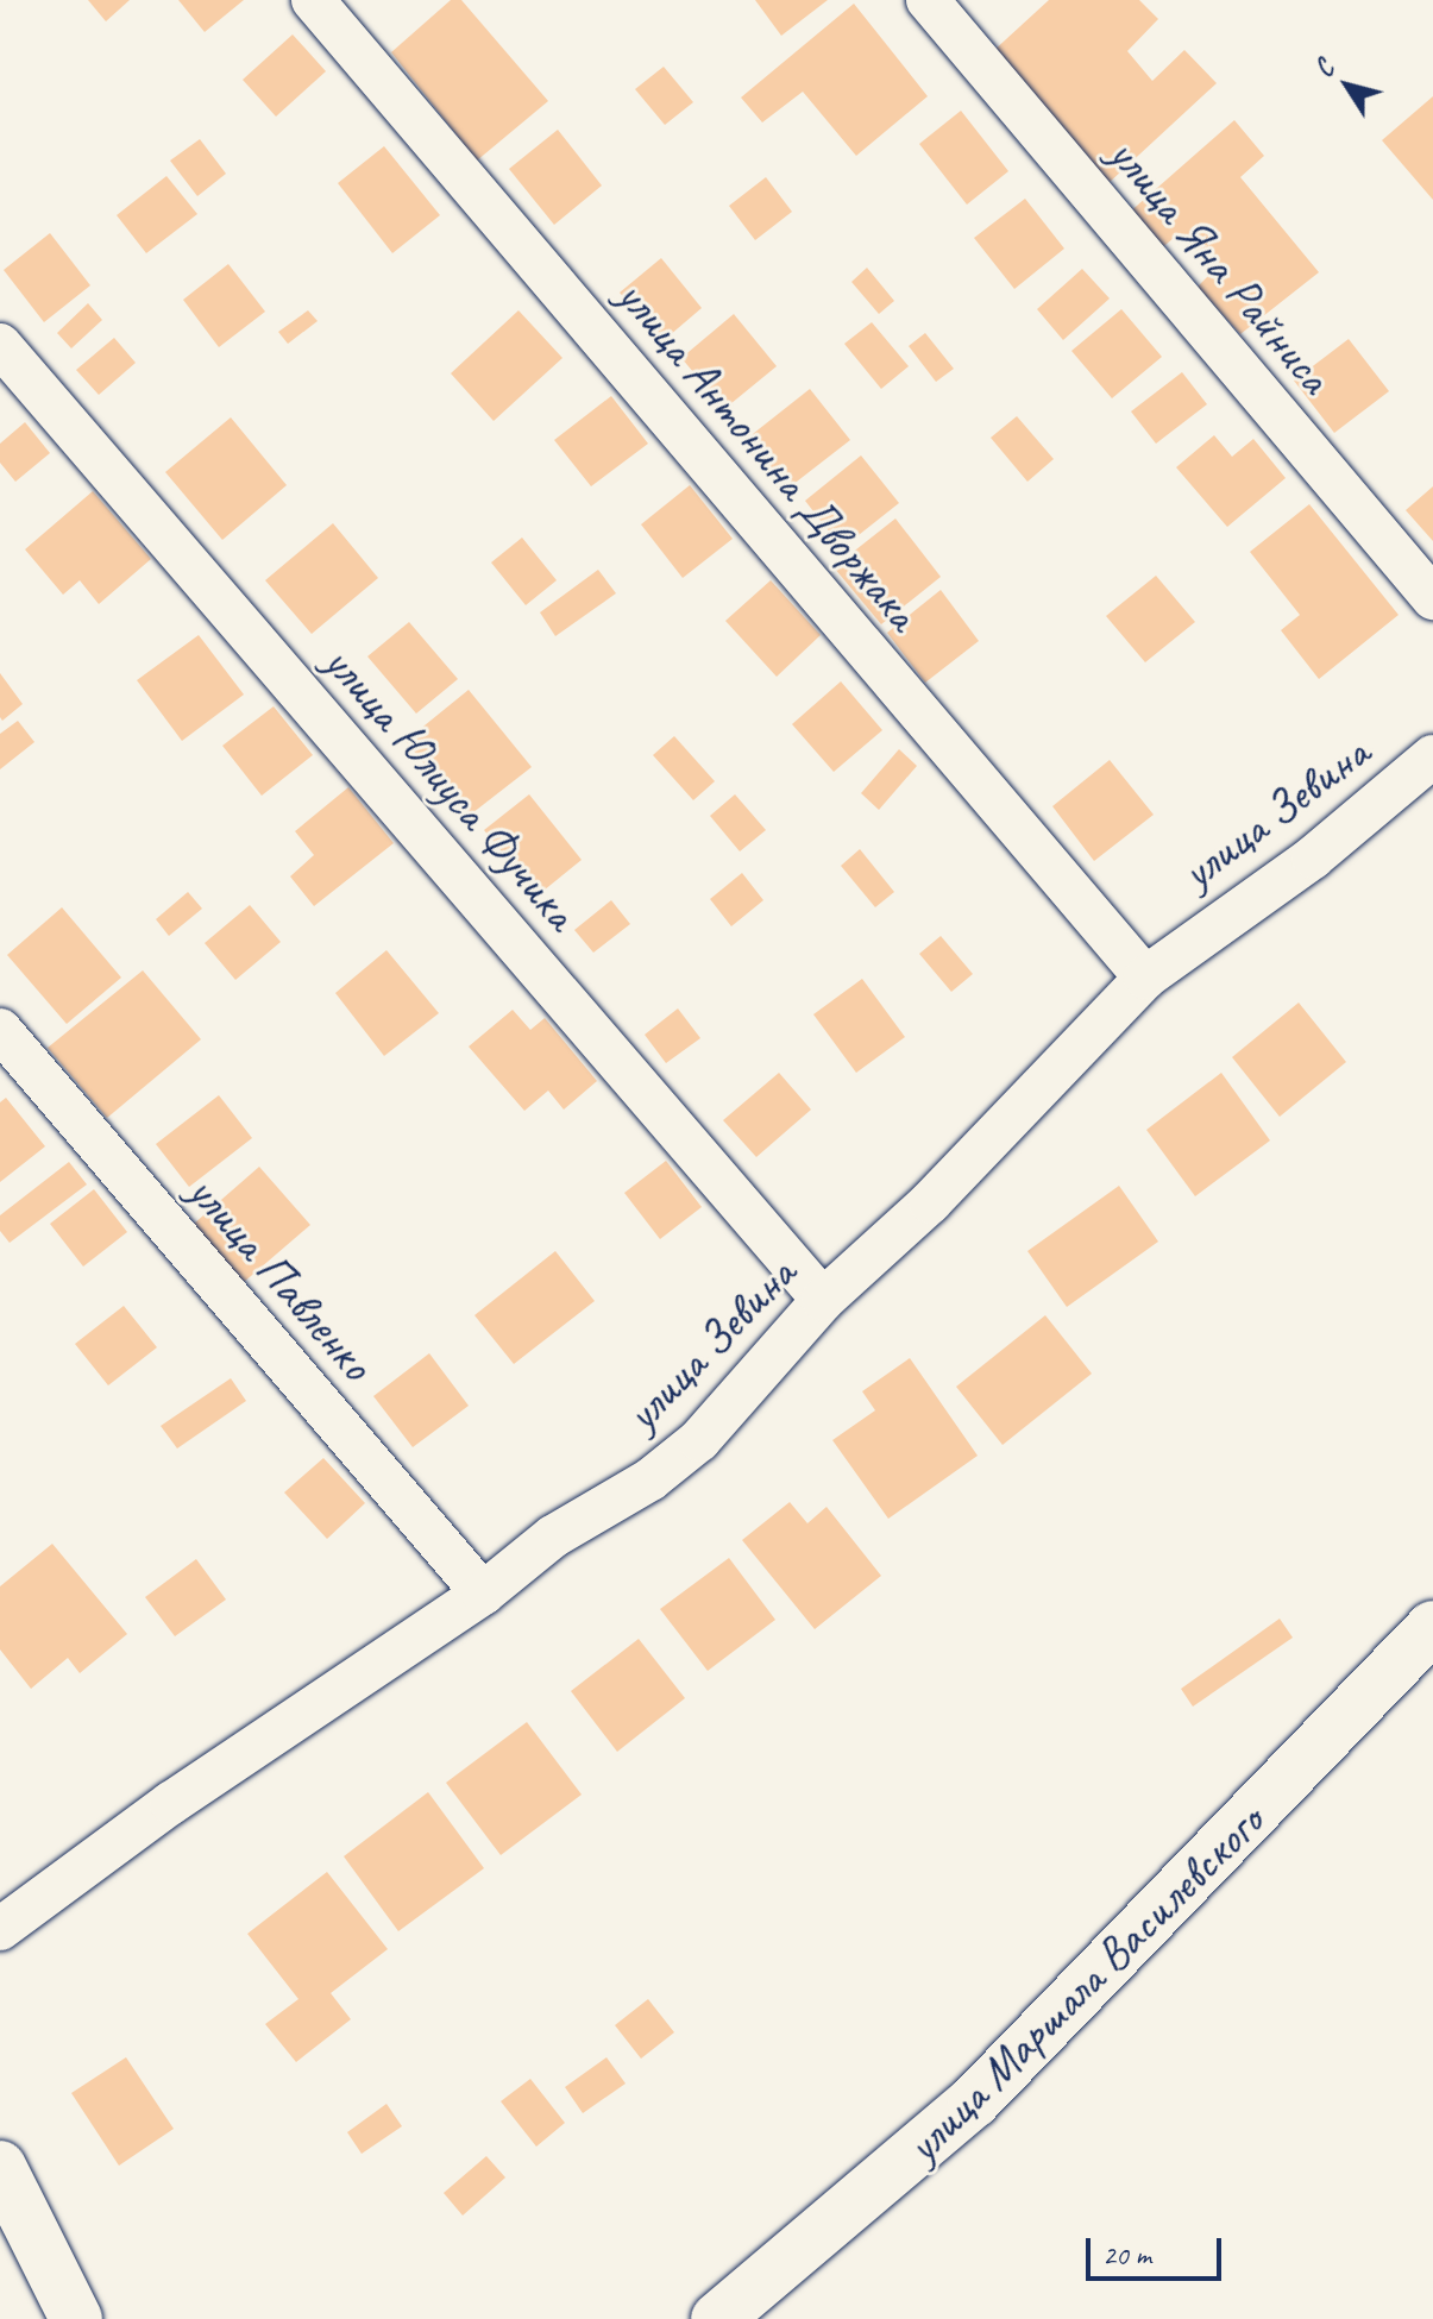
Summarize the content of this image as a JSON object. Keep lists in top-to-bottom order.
{
  "streets": {
    "main road": ["улица Маршала Василевского"],
    "street": [
      "улица Яна Райниса",
      "улица Антонина Дворжака",
      "улица Юлиуса Фучика",
      "улица Зевина",
      "улица Павленко"
    ]
  },
  "crossings": [
    ["улица Антонина Дворжака", "улица Зевина"],
    ["улица Юлиуса Фучика", "улица Зевина"],
    ["улица Зевина", "улица Павленко"]
  ],
  "scale_bar": "20 m",
  "north": "top left"
}
